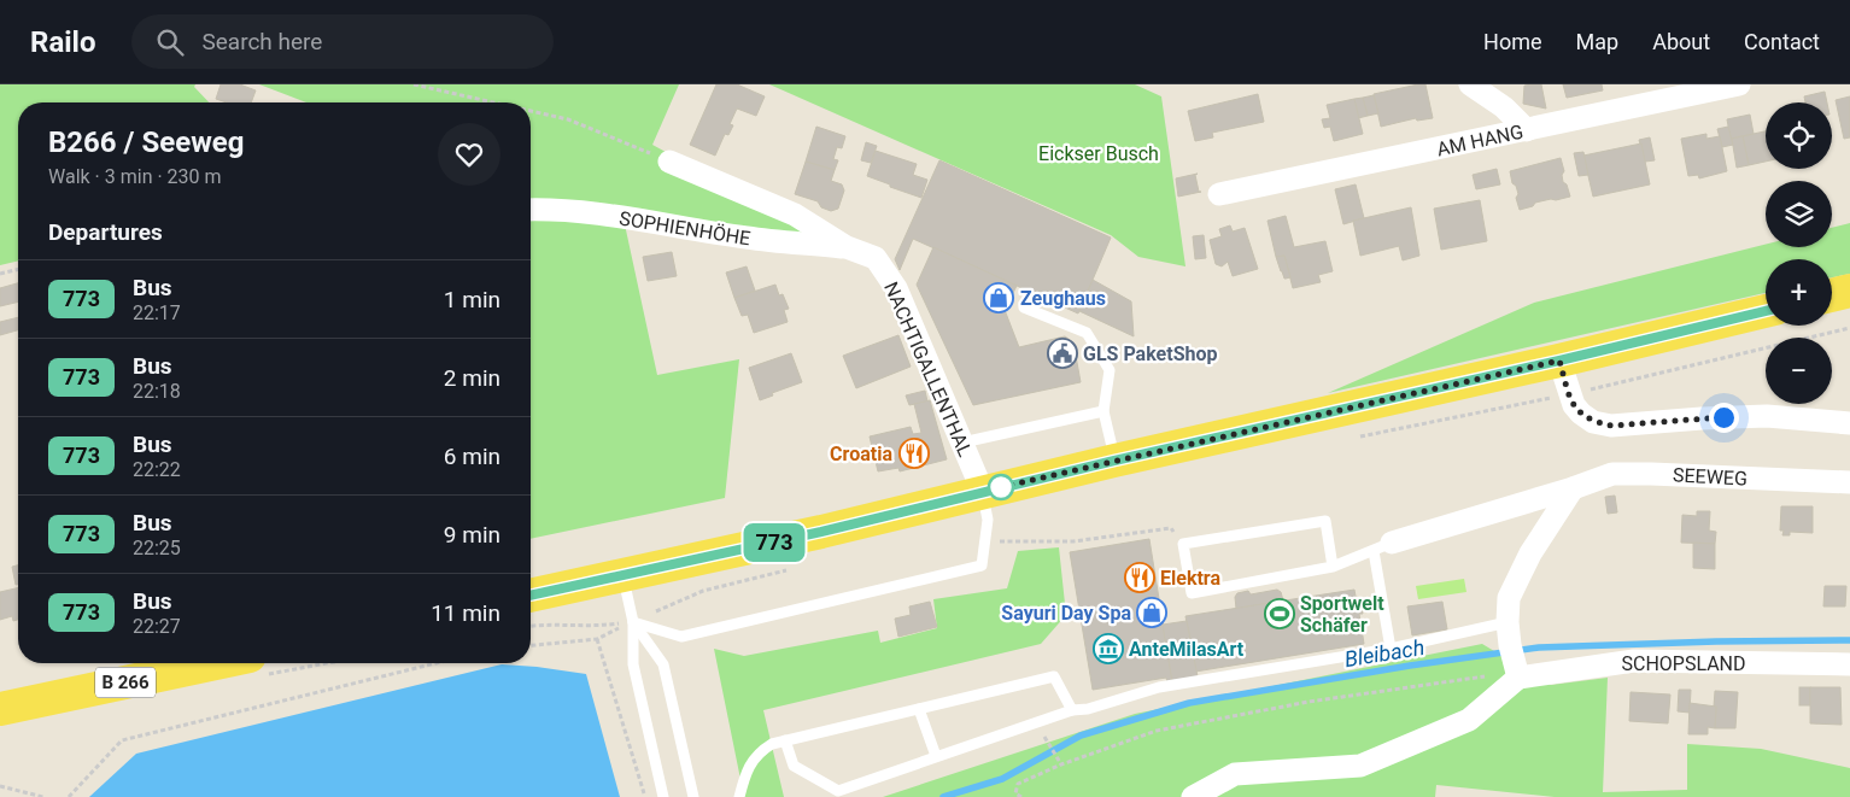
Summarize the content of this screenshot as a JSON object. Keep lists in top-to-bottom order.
{
  "streets": {
    "main road": ["B 266"],
    "street": [
      "AM HANG",
      "SOPHIENHÖHE",
      "NACHTIGALLENTHAL",
      "SEEWEG",
      "SCHOPSLAND"
    ]
  },
  "crossings": [
    ["SOPHIENHÖHE", "NACHTIGALLENTHAL"]
  ],
  "water": ["Bleibach"],
  "parks": ["Eickser Busch"],
  "places": {
    "shop": ["Zeughaus", "Sayuri Day Spa"],
    "public building": ["GLS PaketShop"],
    "restaurant": ["Croatia", "Elektra"],
    "sports": ["Sportwelt Schäfer"],
    "museum": ["AnteMilasArt"]
  },
  "lines": ["bus line 773"],
  "page": {
    "header": "Railo",
    "search": "Search here",
    "nav": [
      "Home",
      "Map",
      "About",
      "Contact"
    ],
    "on_map": "773",
    "map_buttons": ["+", "−"],
    "heading": [
      ["B266 / Seeweg", "Walk · 3 min · 230 m"],
      "Departures"
    ],
    "list": [
      {
        "mark": "773",
        "name": "Bus",
        "note": "22:17",
        "value": "1 min"
      },
      {
        "mark": "773",
        "name": "Bus",
        "note": "22:18",
        "value": "2 min"
      },
      {
        "mark": "773",
        "name": "Bus",
        "note": "22:22",
        "value": "6 min"
      },
      {
        "mark": "773",
        "name": "Bus",
        "note": "22:25",
        "value": "9 min"
      },
      {
        "mark": "773",
        "name": "Bus",
        "note": "22:27",
        "value": "11 min"
      }
    ]
  }
}
